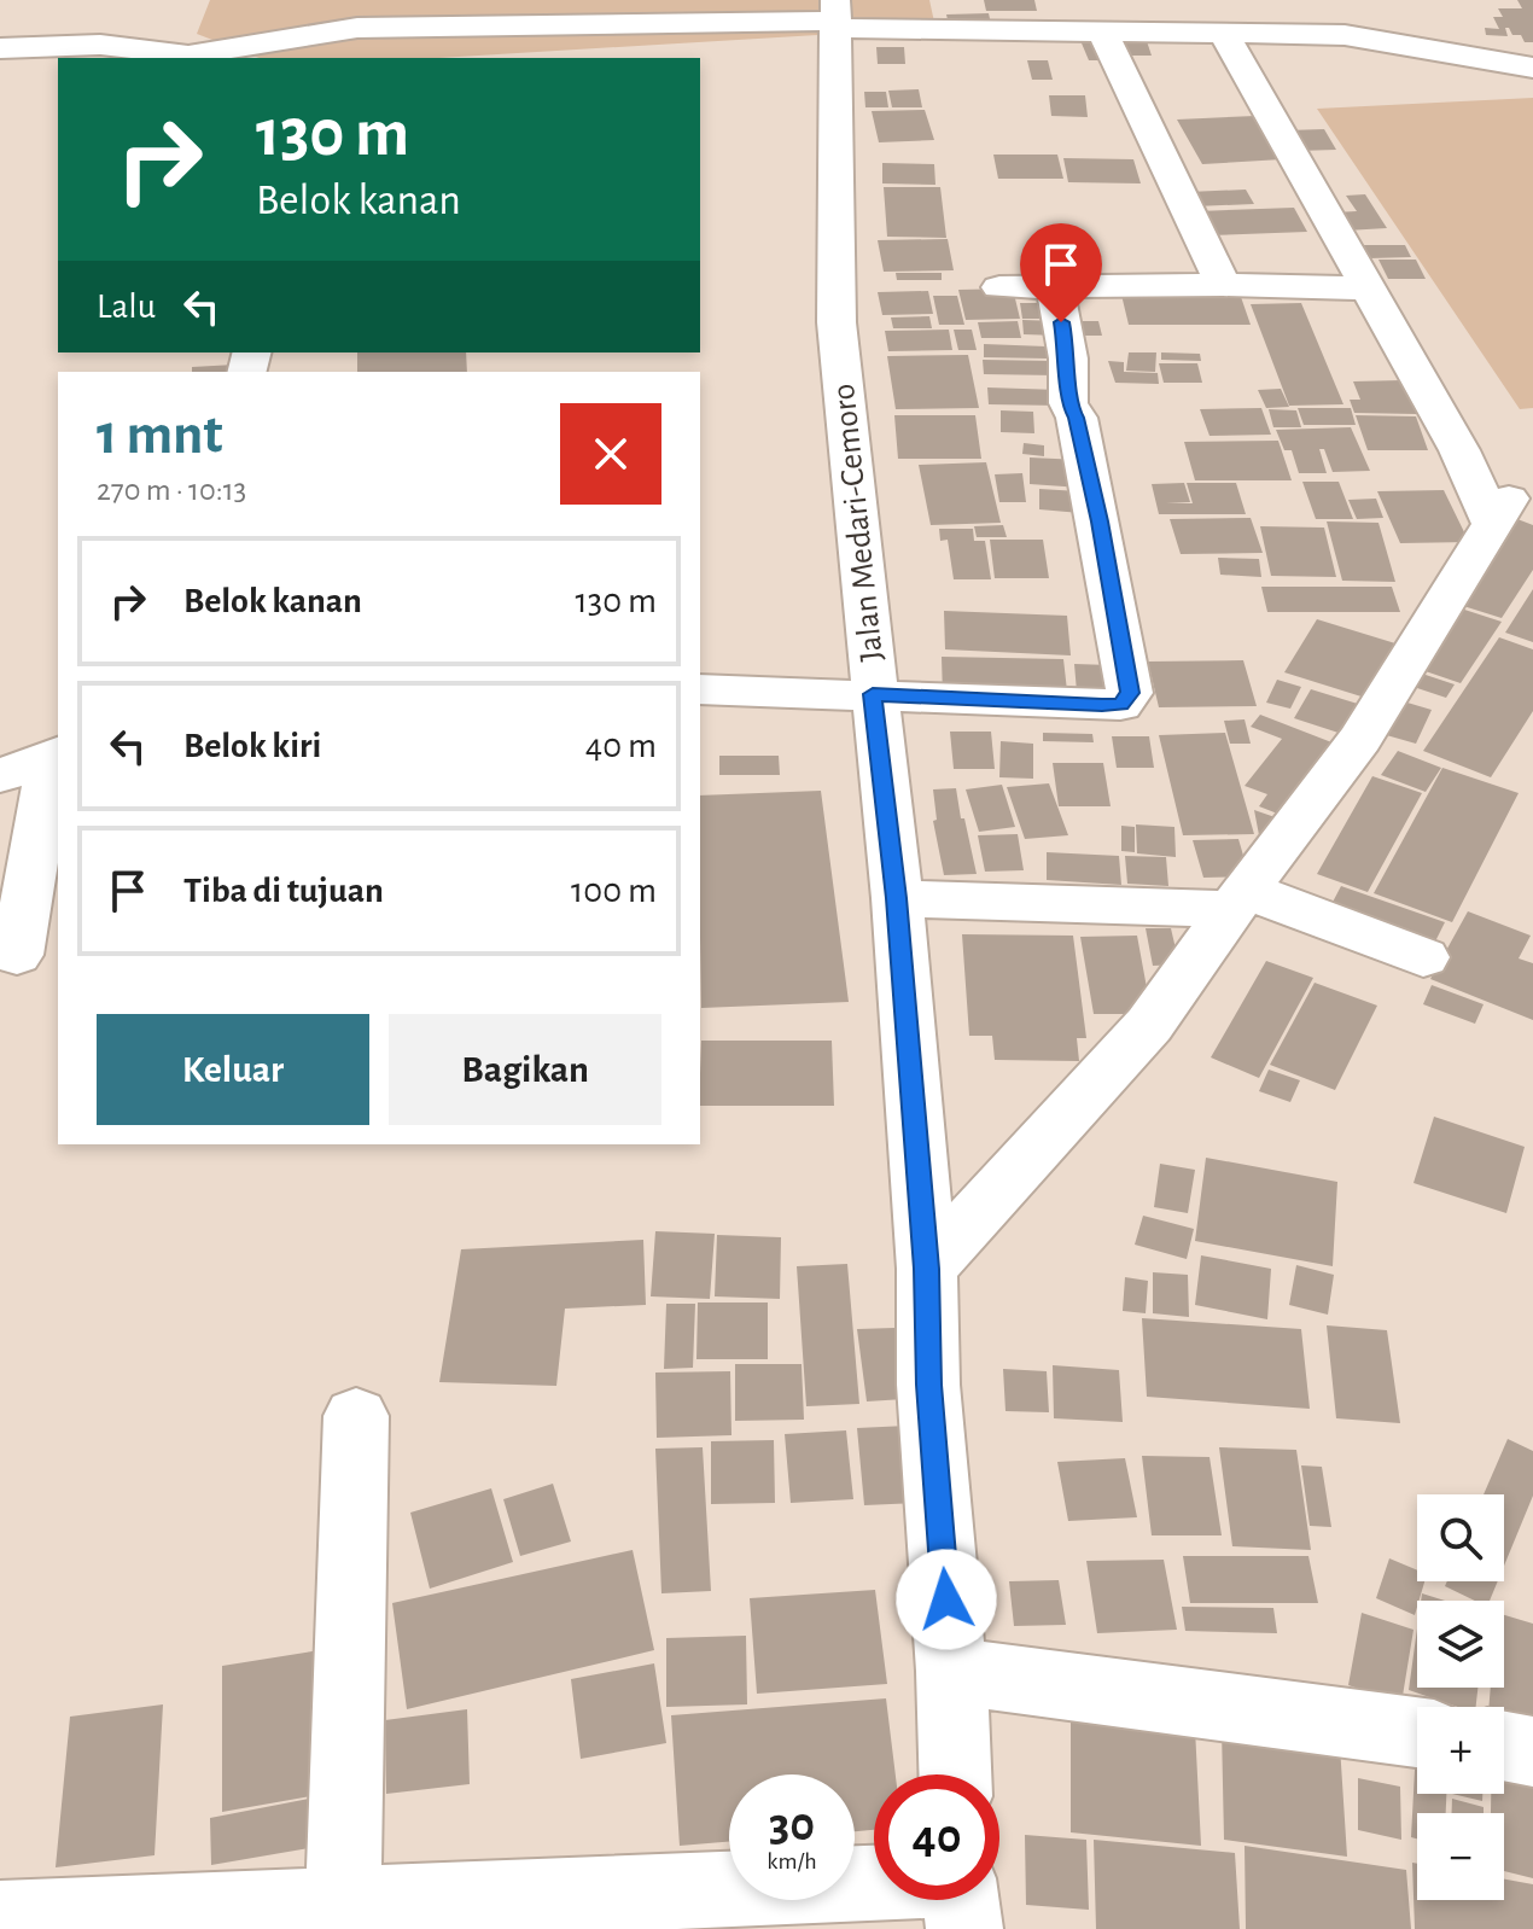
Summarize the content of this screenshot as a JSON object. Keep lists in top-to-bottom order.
{
  "streets": {
    "street": ["Jalan Medari-Cemoro"]
  },
  "page": {
    "turn": ["130 m", "Belok kanan"],
    "then": "Lalu",
    "heading": ["1 mnt", "270 m · 10:13"],
    "list": [
      {
        "name": "Belok kanan",
        "value": "130 m"
      },
      {
        "name": "Belok kiri",
        "value": "40 m"
      },
      {
        "name": "Tiba di tujuan",
        "value": "100 m"
      }
    ],
    "buttons": ["Keluar", "Bagikan"],
    "map_buttons": ["+", "−"],
    "speed": "30 km/h",
    "limit": "40"
  }
}
